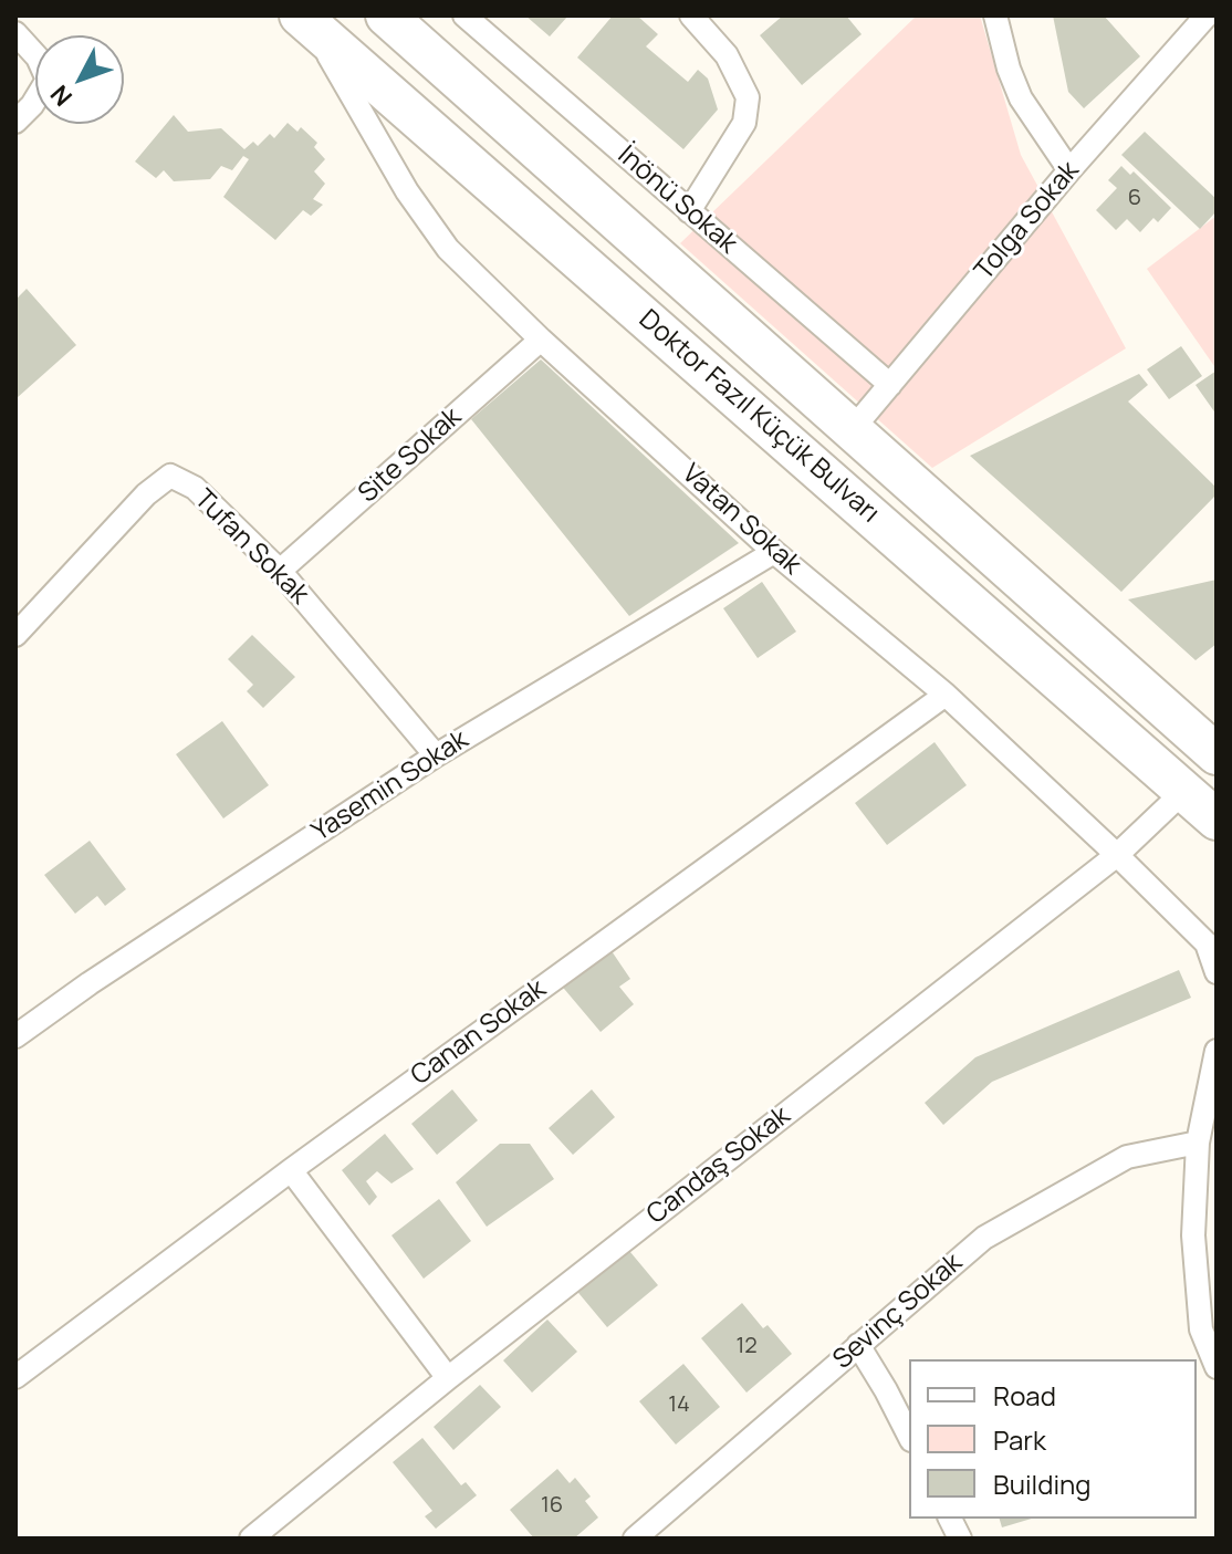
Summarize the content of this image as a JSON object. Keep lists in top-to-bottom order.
{
  "streets": {
    "highway": ["Doktor Fazıl Küçük Bulvarı"],
    "street": [
      "İnönü Sokak",
      "Tolga Sokak",
      "Site Sokak",
      "Vatan Sokak",
      "Tufan Sokak",
      "Yasemin Sokak",
      "Canan Sokak",
      "Candaş Sokak",
      "Sevinç Sokak"
    ]
  },
  "crossings": [
    ["İnönü Sokak", "Tolga Sokak"],
    ["Tolga Sokak", "Doktor Fazıl Küçük Bulvarı"],
    ["Doktor Fazıl Küçük Bulvarı", "Vatan Sokak"],
    ["Doktor Fazıl Küçük Bulvarı", "Candaş Sokak"],
    ["Site Sokak", "Vatan Sokak"],
    ["Site Sokak", "Tufan Sokak"],
    ["Vatan Sokak", "Yasemin Sokak"],
    ["Vatan Sokak", "Canan Sokak"],
    ["Vatan Sokak", "Candaş Sokak"],
    ["Tufan Sokak", "Yasemin Sokak"]
  ],
  "house_numbers": [
    "6",
    "12",
    "14",
    "16"
  ],
  "legend": ["Road", "Park", "Building"],
  "north": "bottom left"
}
